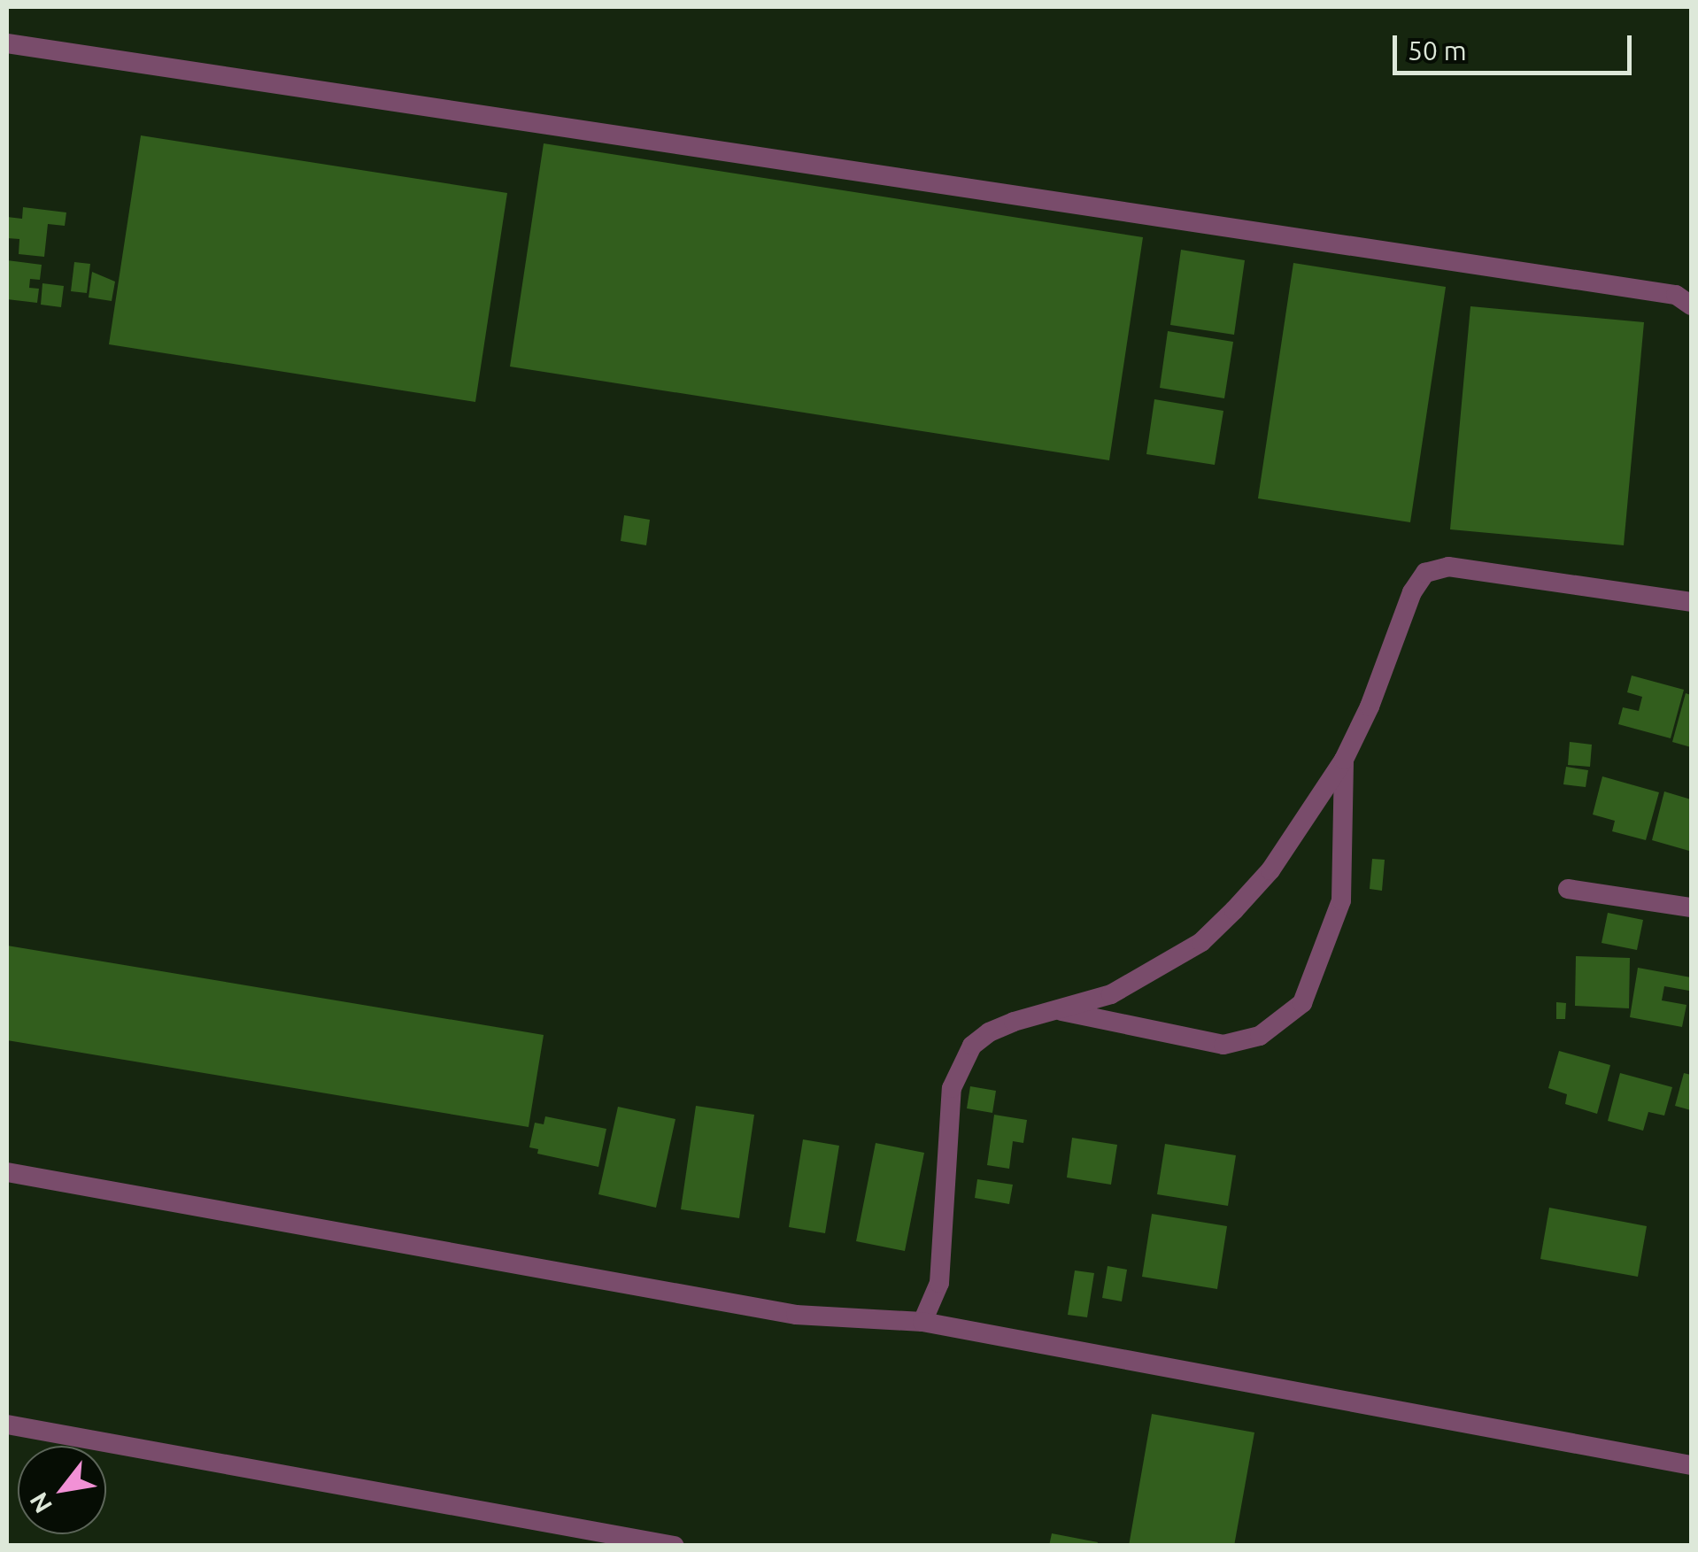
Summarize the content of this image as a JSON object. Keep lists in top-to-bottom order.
{
  "scale_bar": "50 m",
  "north": "bottom left"
}
